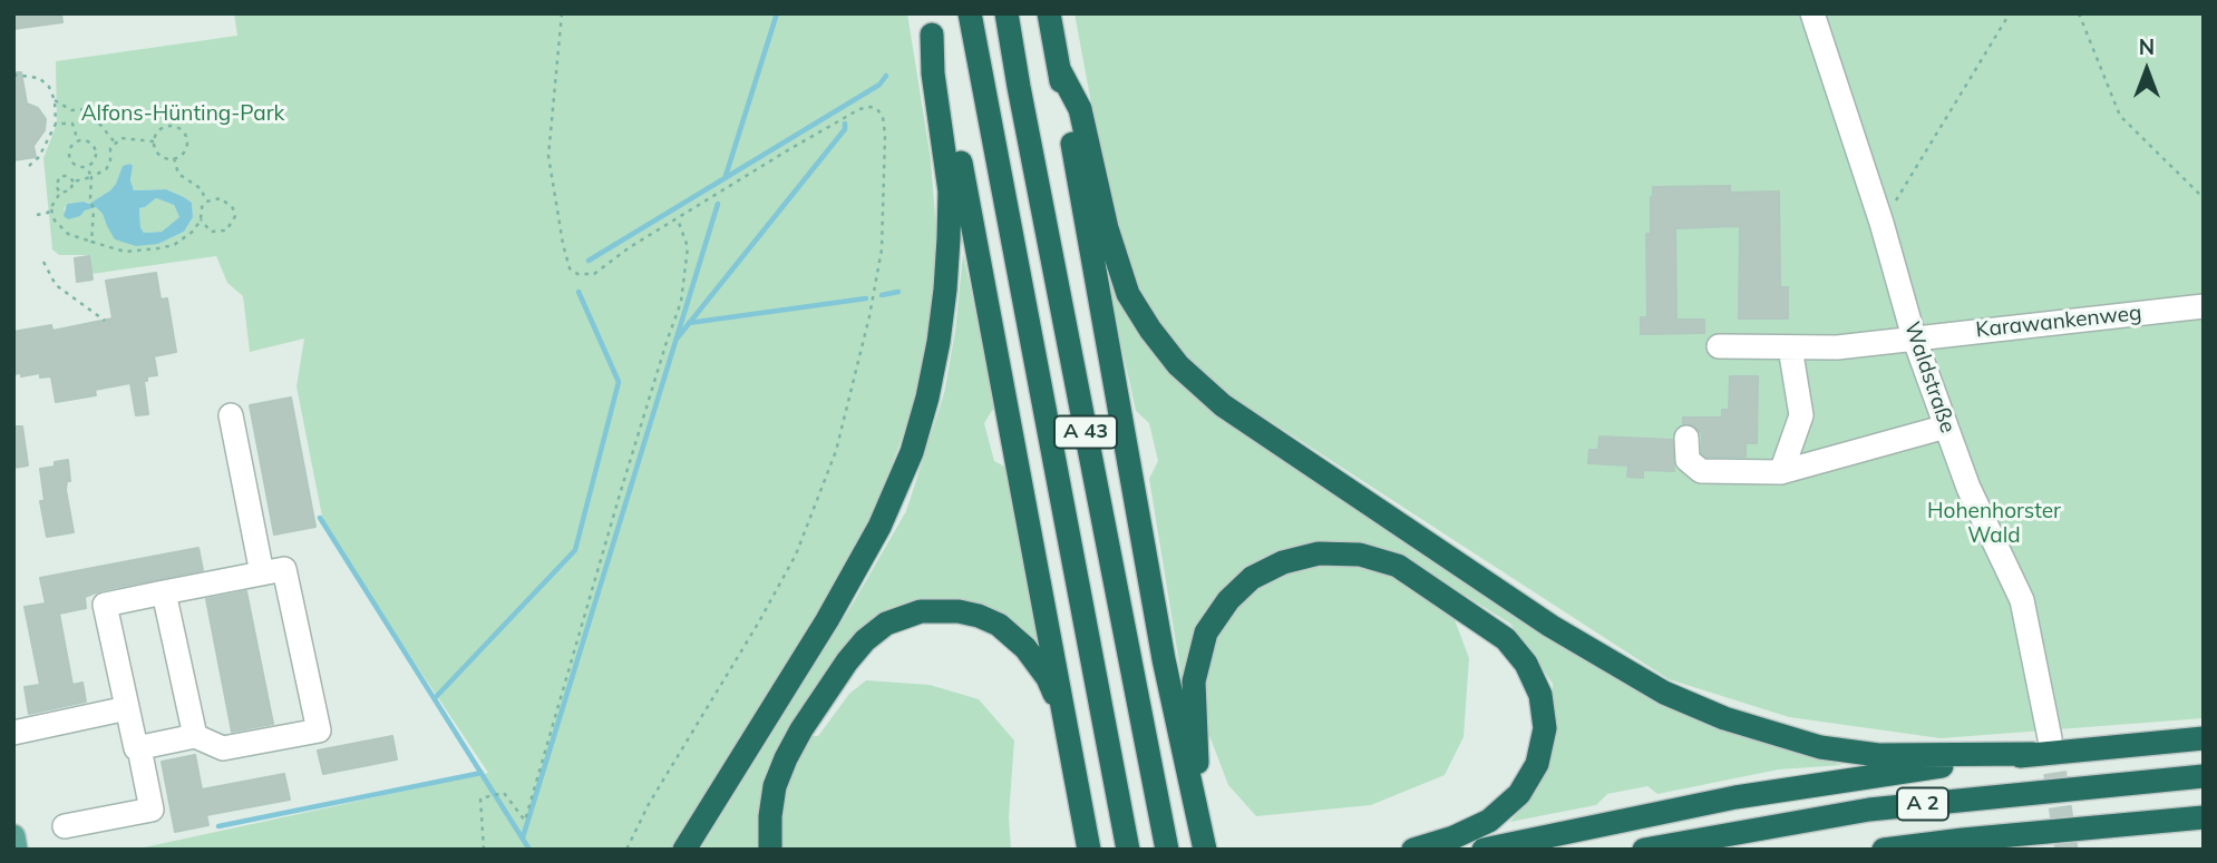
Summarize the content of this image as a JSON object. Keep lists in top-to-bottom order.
{
  "streets": {
    "highway": ["A 43", "A 2"],
    "street": ["Karawankenweg", "Waldstraße"]
  },
  "crossings": [
    ["Karawankenweg", "Waldstraße"]
  ],
  "parks": ["Alfons-Hünting-Park", "Hohenhorster Wald"],
  "north": "top"
}
